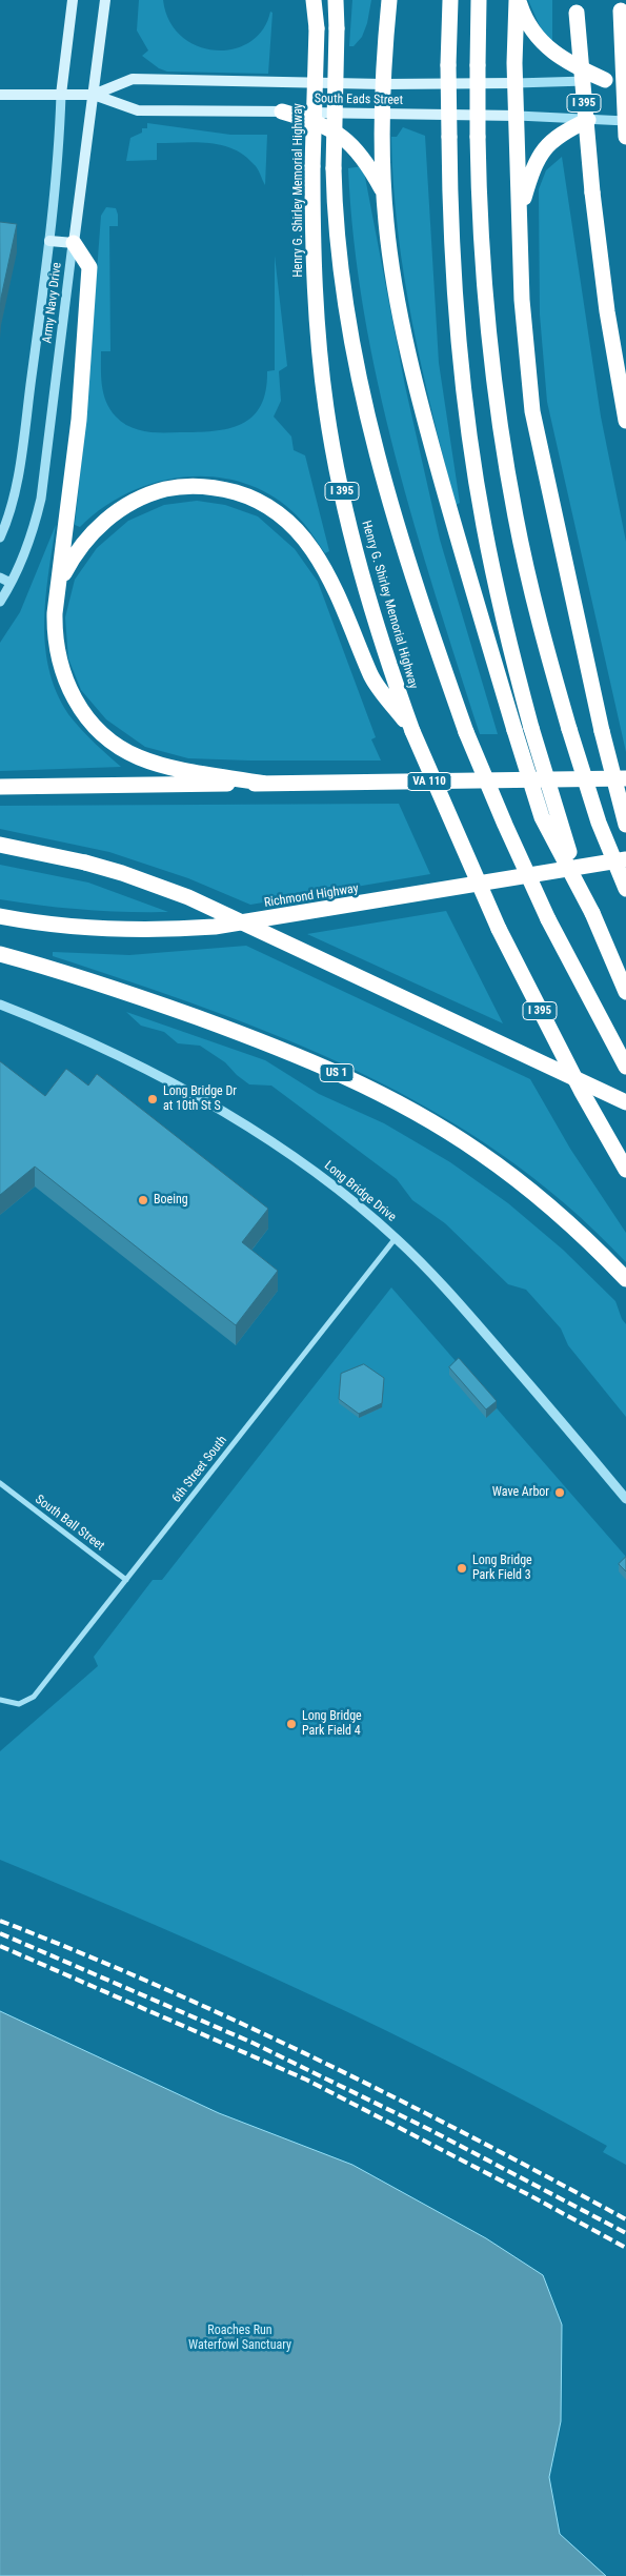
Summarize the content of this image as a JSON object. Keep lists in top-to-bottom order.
{
  "streets": {
    "highway": [
      "I 395",
      "Henry G. Shirley Memorial Highway",
      "VA 110",
      "Richmond Highway",
      "US 1"
    ],
    "main road": ["South Eads Street", "Army Navy Drive"],
    "street": ["Long Bridge Drive", "6th Street South", "South Ball Street"]
  },
  "crossings": [
    ["South Eads Street", "Army Navy Drive"],
    ["Long Bridge Drive", "6th Street South"],
    ["6th Street South", "South Ball Street"]
  ],
  "parks": ["Roaches Run Waterfowl Sanctuary"],
  "places": [
    "Long Bridge Dr at 10th St S",
    "Boeing",
    "Wave Arbor",
    "Long Bridge Park Field 3",
    "Long Bridge Park Field 4"
  ]
}
